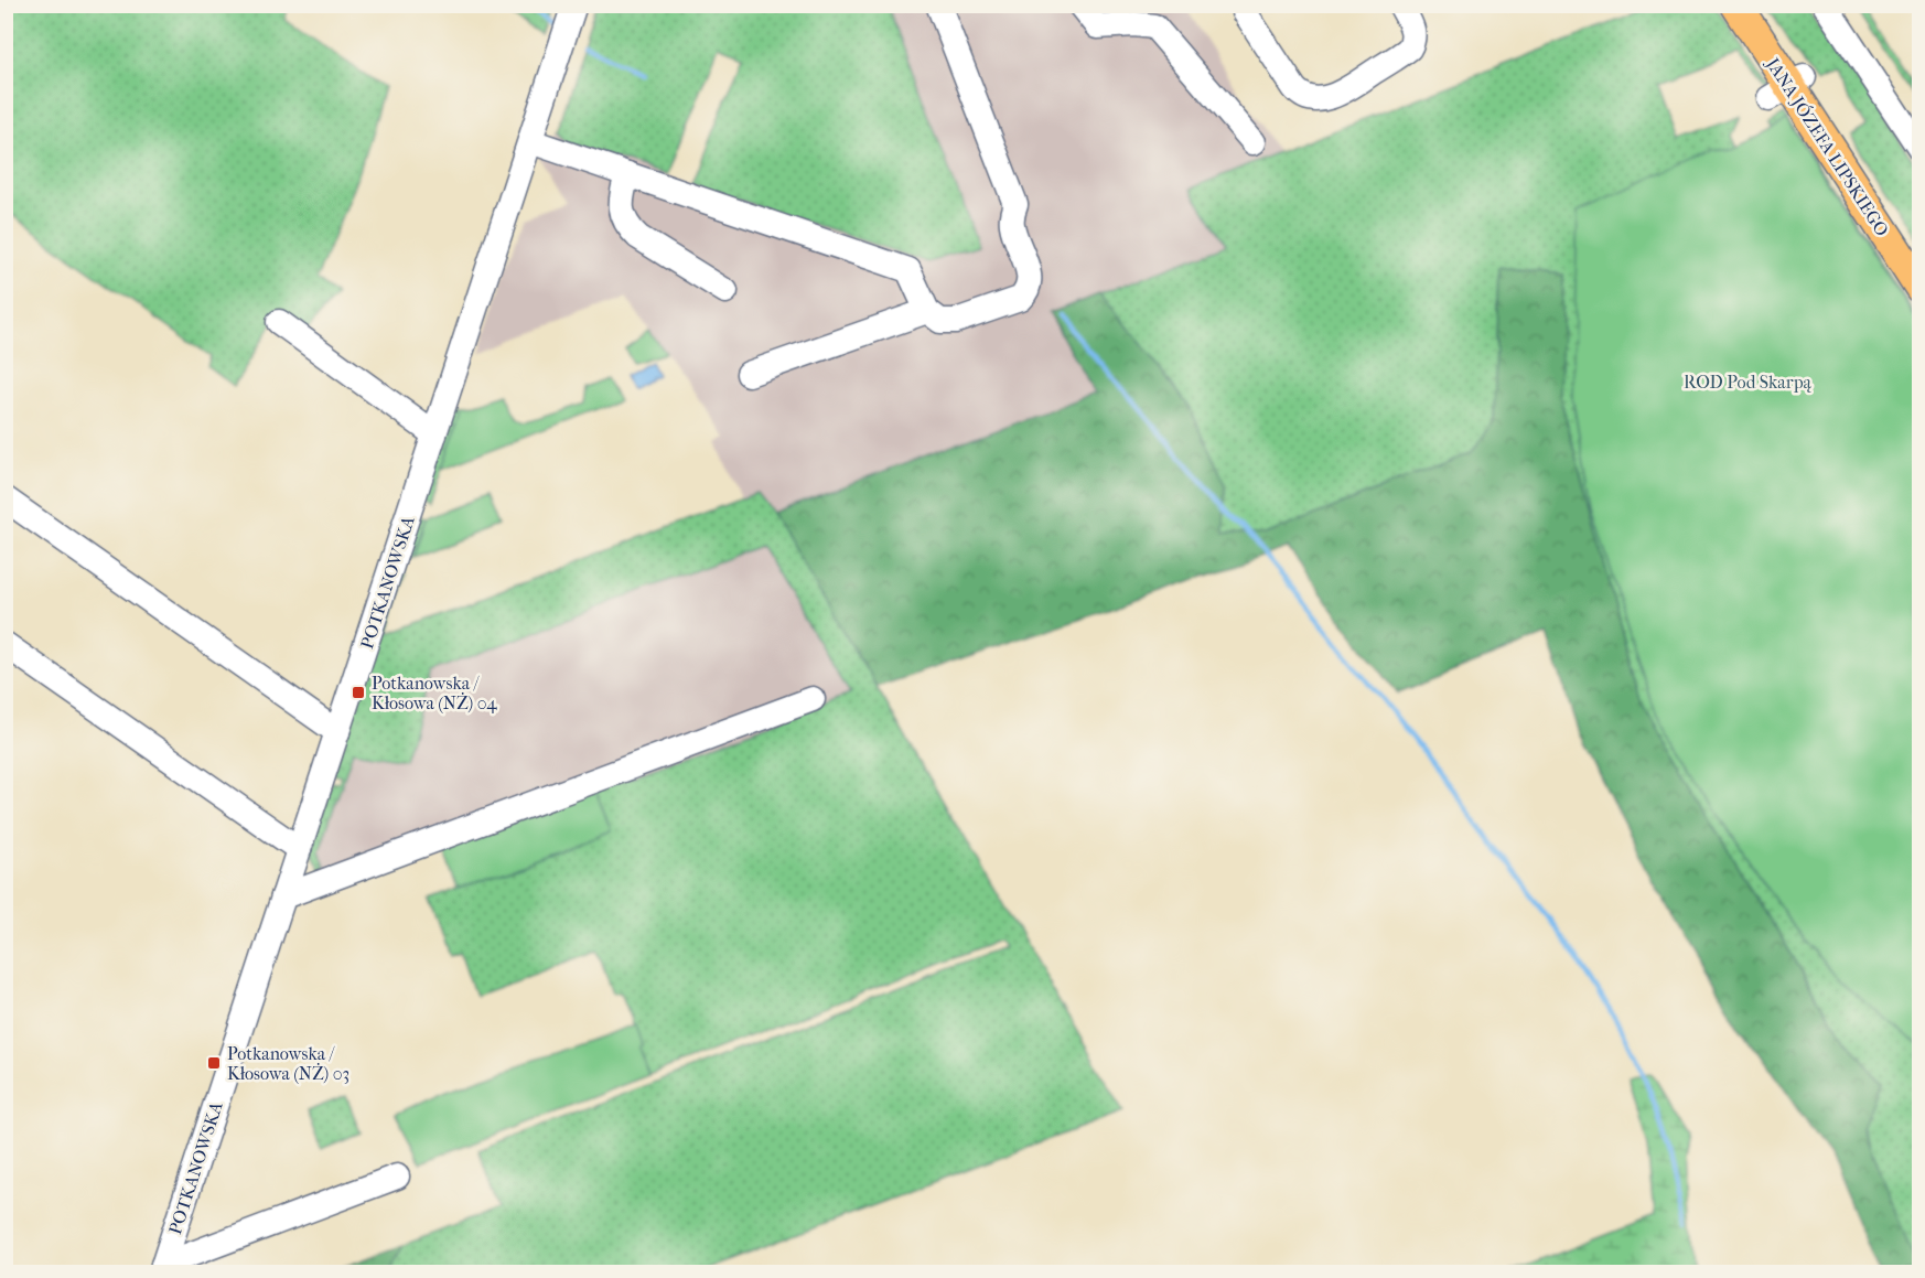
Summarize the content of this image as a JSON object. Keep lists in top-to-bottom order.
{
  "streets": {
    "main road": ["JANA JÓZEFA LIPSKIEGO"],
    "street": ["POTKANOWSKA"]
  },
  "parks": ["ROD Pod Skarpą"],
  "places": {
    "transit": ["Potkanowska / Kłosowa (NŻ) 04", "Potkanowska / Kłosowa (NŻ) 03"]
  }
}
